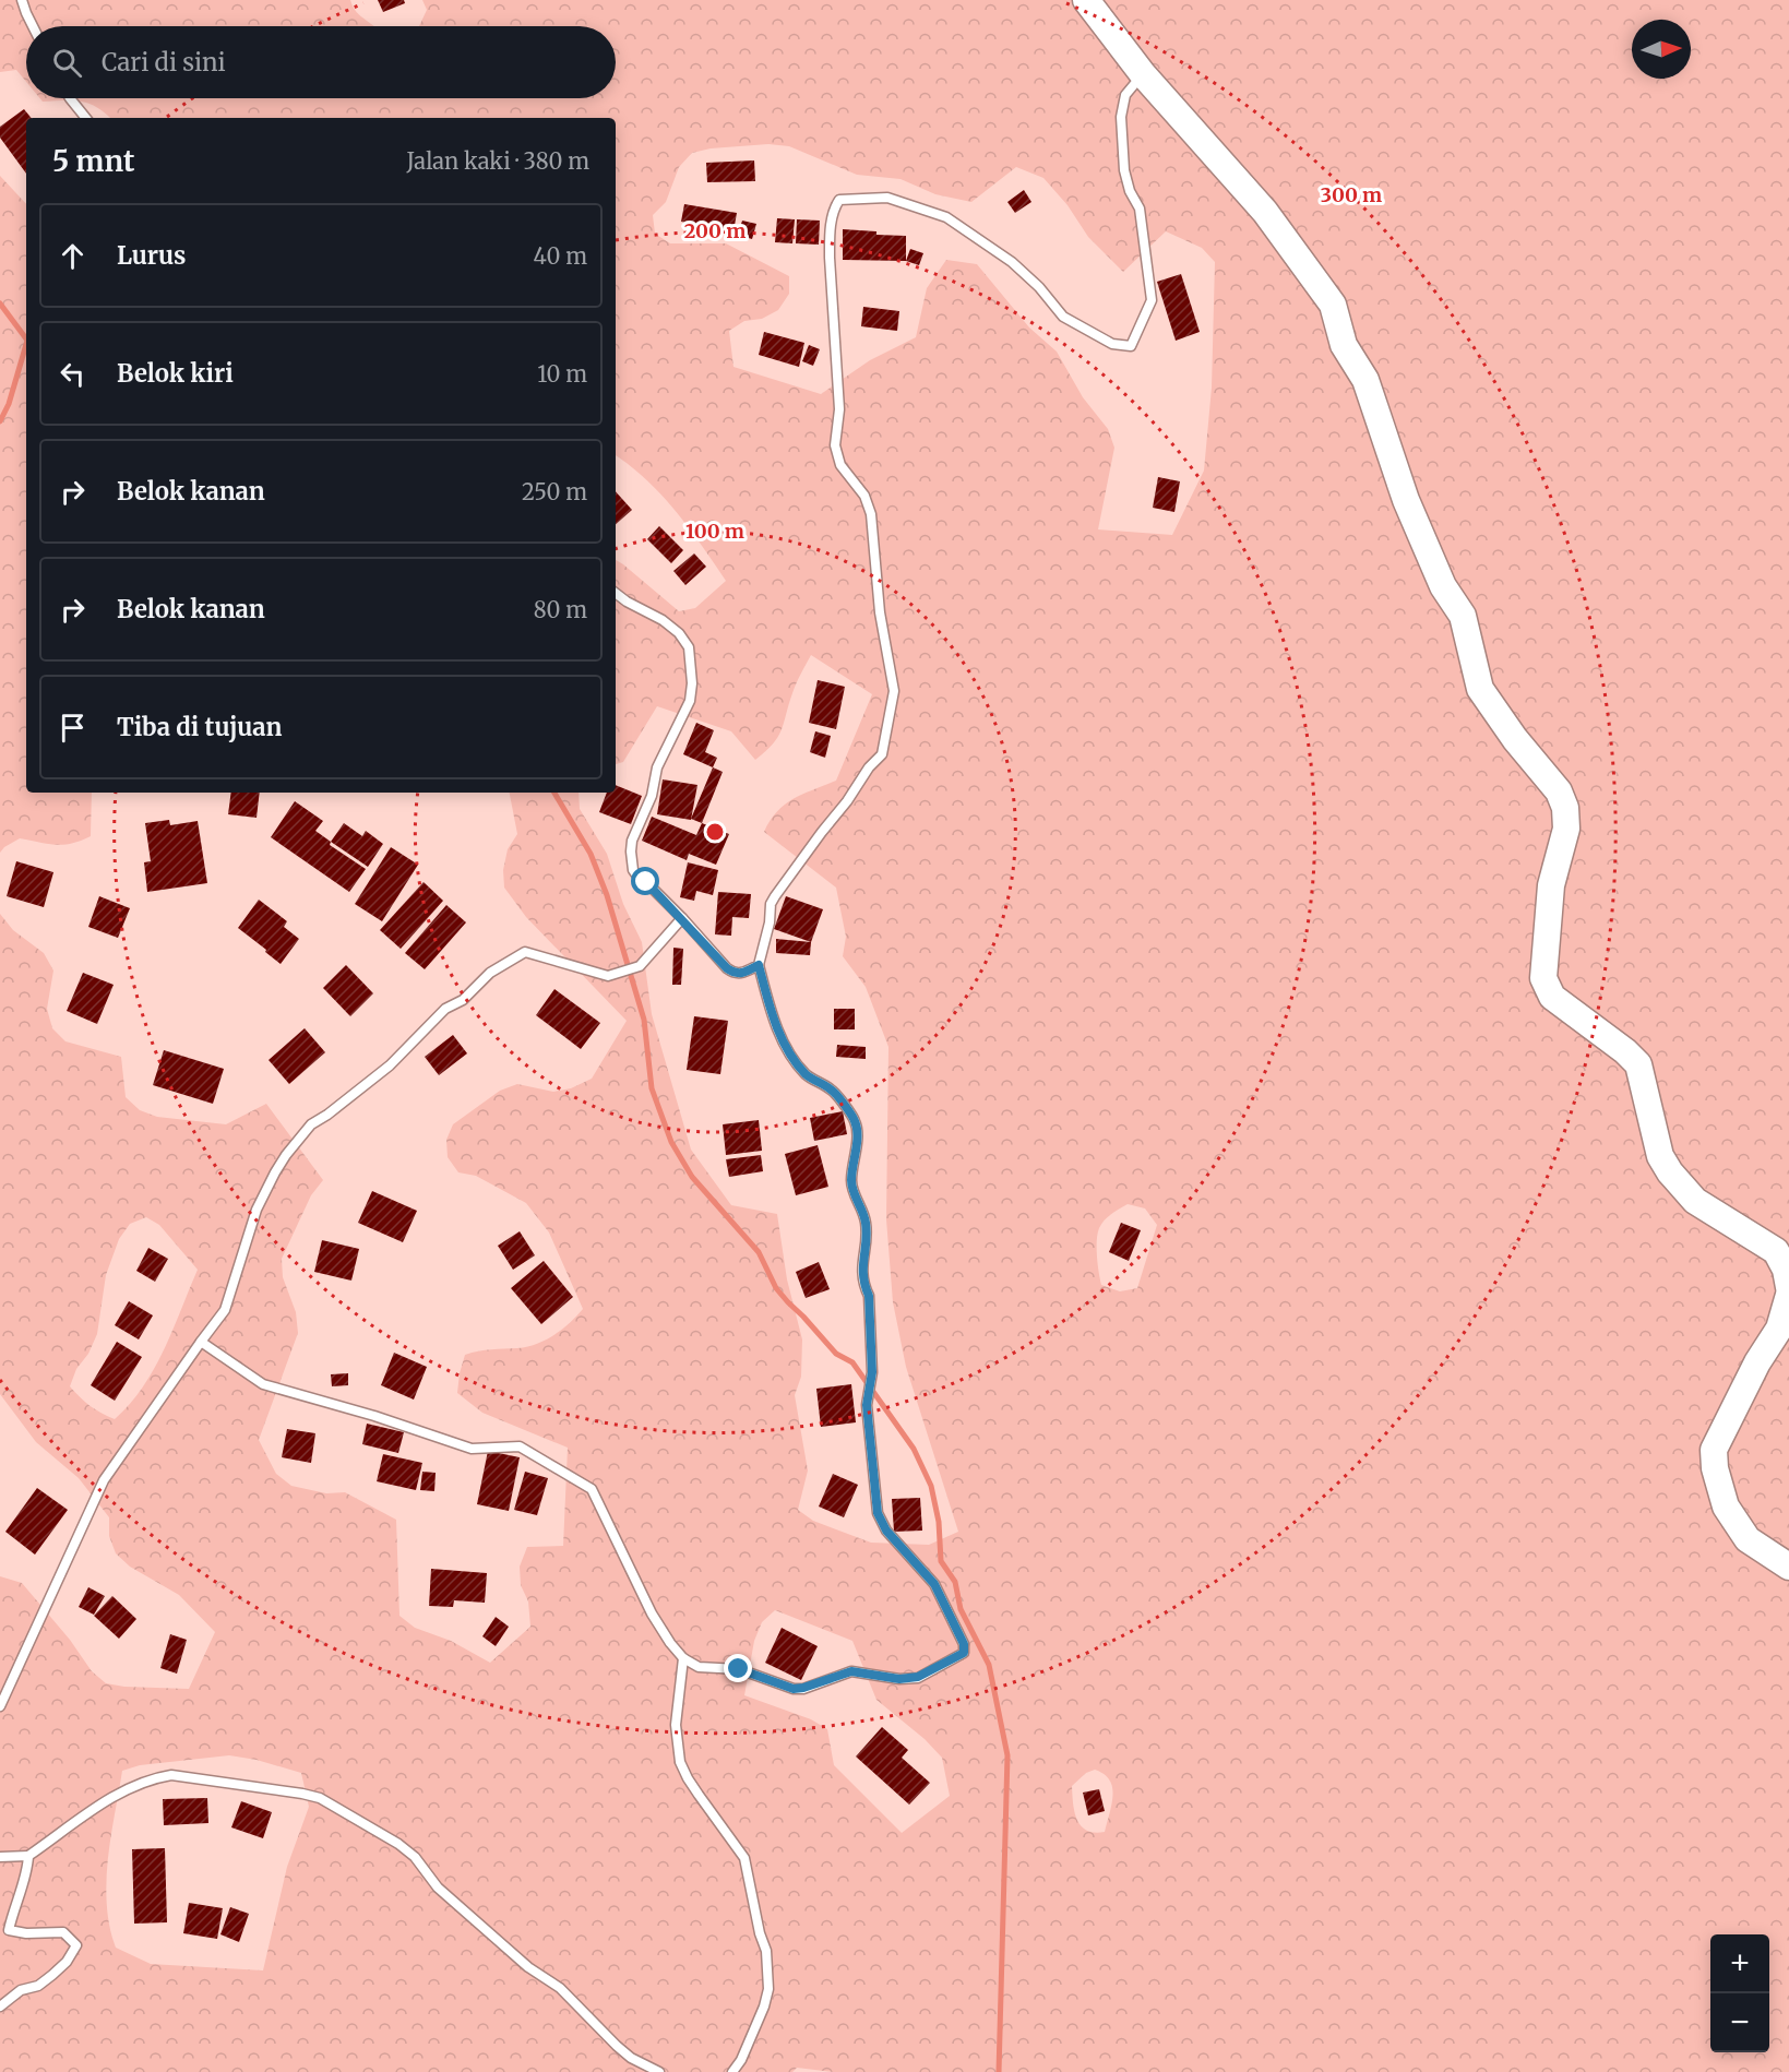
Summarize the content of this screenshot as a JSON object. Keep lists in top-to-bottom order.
{
  "north": "right",
  "page": {
    "search": "Cari di sini",
    "heading": ["5 mnt", "Jalan kaki · 380 m"],
    "list": [
      ["Lurus", "40 m"],
      ["Belok kiri", "10 m"],
      ["Belok kanan", "250 m"],
      ["Belok kanan", "80 m"],
      "Tiba di tujuan"
    ],
    "map_buttons": ["+", "−"]
  },
  "rings": ["300 m", "200 m", "100 m"]
}
